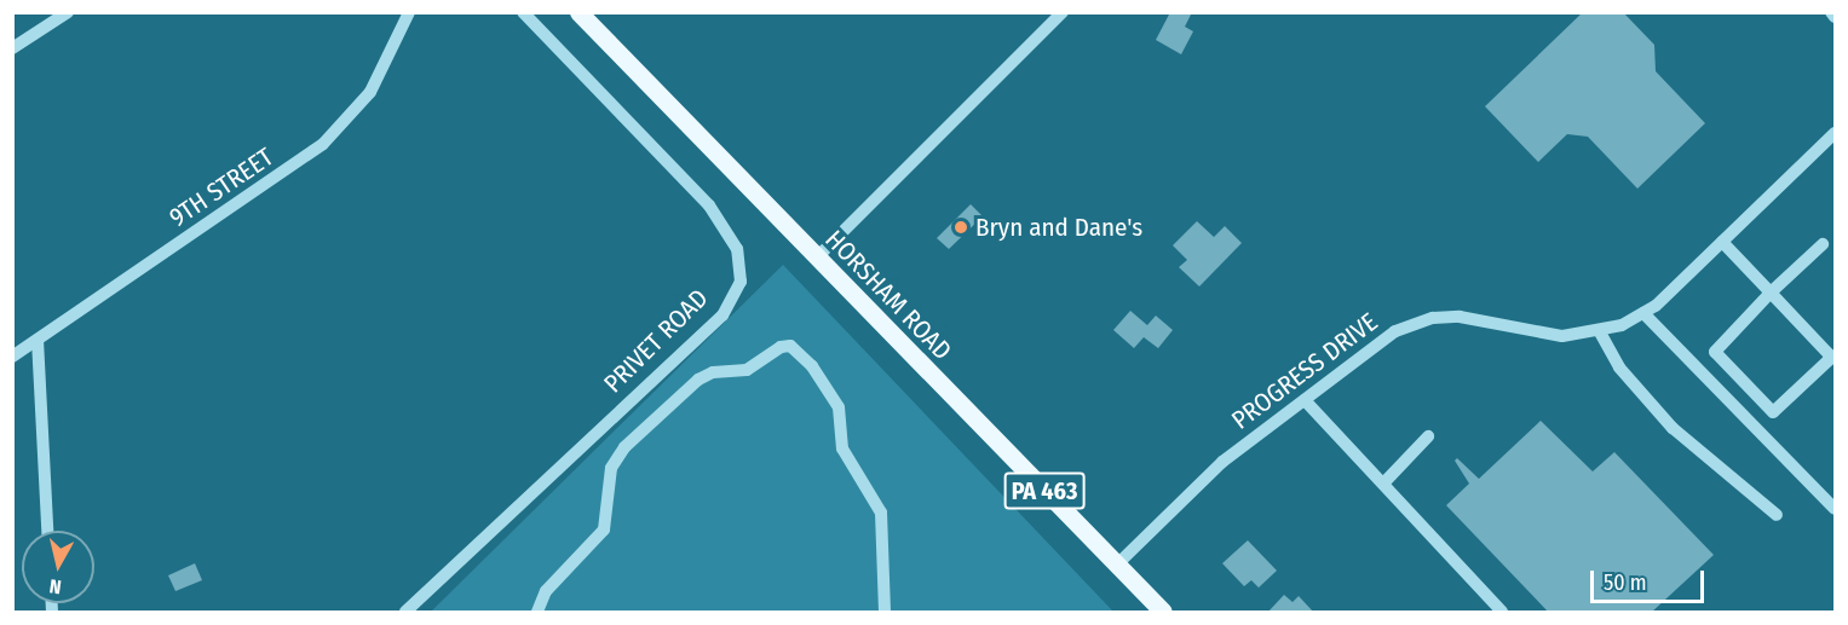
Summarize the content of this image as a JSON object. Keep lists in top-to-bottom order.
{
  "streets": {
    "main road": ["HORSHAM ROAD", "PA 463"],
    "street": ["9TH STREET", "PRIVET ROAD", "PROGRESS DRIVE"]
  },
  "crossings": [
    ["HORSHAM ROAD", "PROGRESS DRIVE"]
  ],
  "places": ["Bryn and Dane's"],
  "scale_bar": "50 m",
  "north": "bottom"
}
